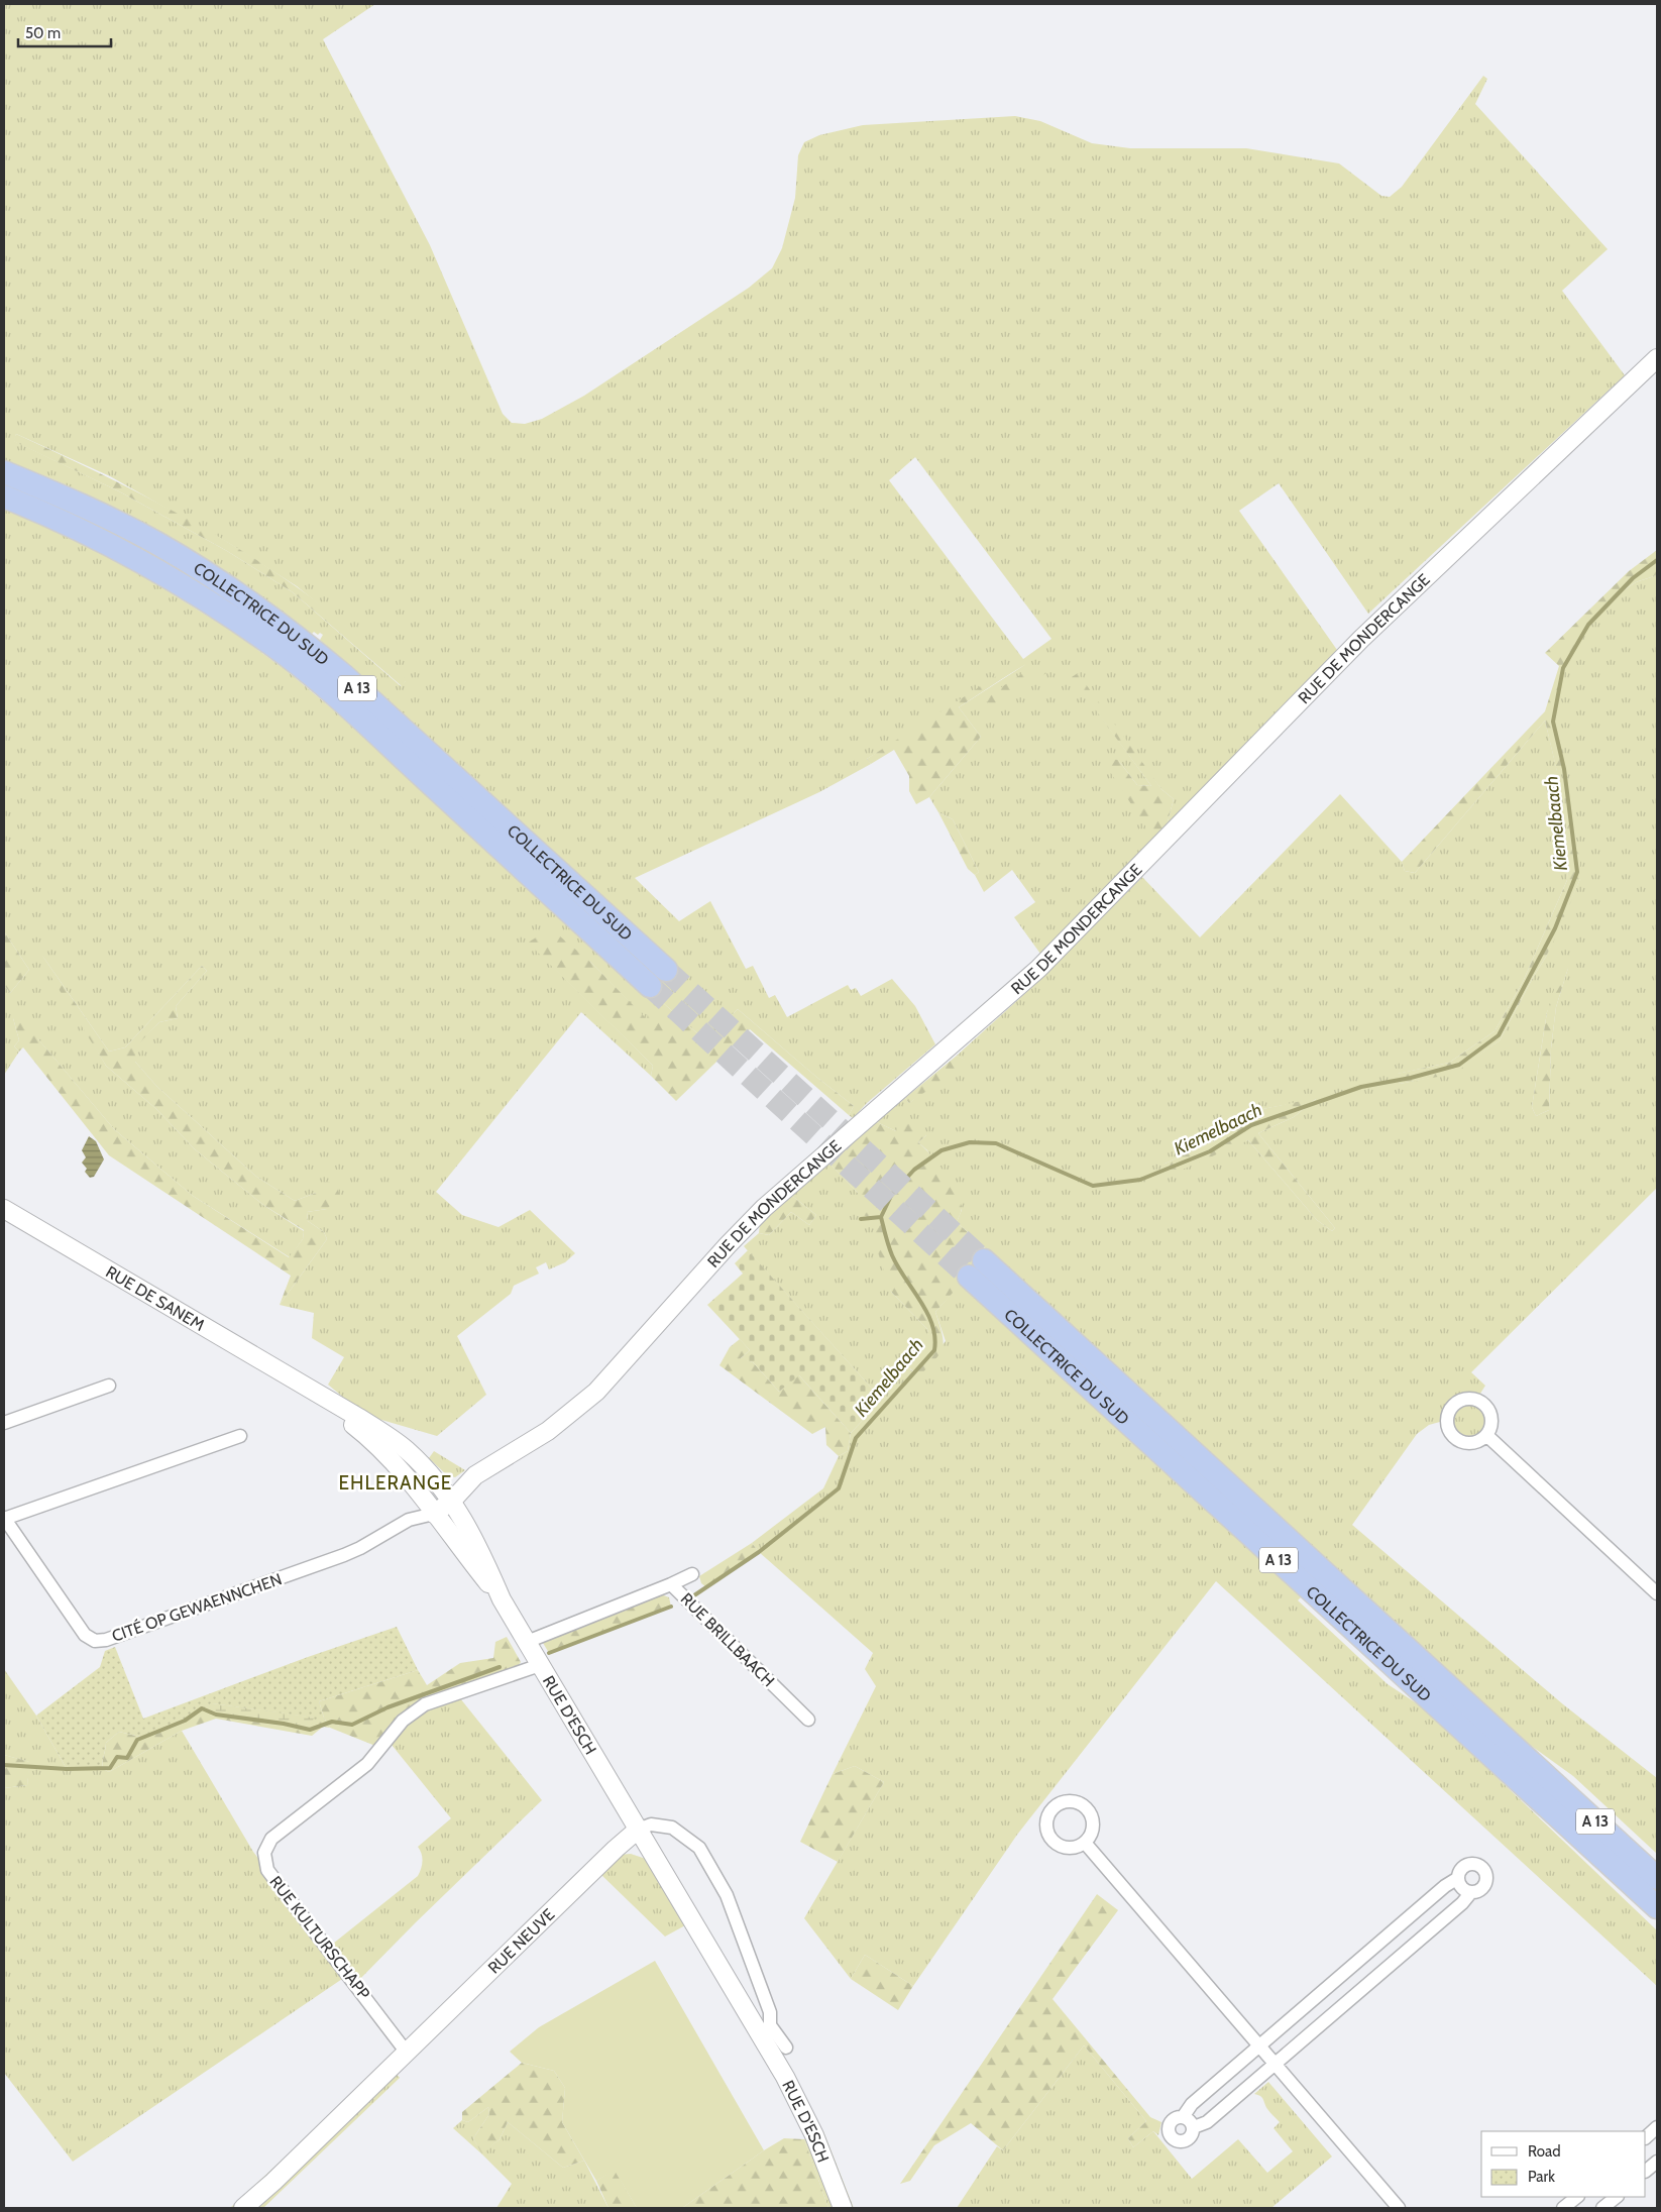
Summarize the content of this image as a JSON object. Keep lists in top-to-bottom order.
{
  "streets": {
    "highway": ["COLLECTRICE DU SUD", "A 13"],
    "main road": [
      "RUE DE MONDERCANGE",
      "RUE DE SANEM",
      "RUE D'ESCH",
      "RUE NEUVE"
    ],
    "street": ["CITÉ OP GEWAENNCHEN", "RUE BRILLBAACH", "RUE KULTURSCHAPP"]
  },
  "crossings": [
    ["RUE DE MONDERCANGE", "RUE DE SANEM"],
    ["RUE DE MONDERCANGE", "CITÉ OP GEWAENNCHEN"],
    ["RUE DE MONDERCANGE", "RUE D'ESCH"],
    ["RUE DE SANEM", "CITÉ OP GEWAENNCHEN"],
    ["RUE DE SANEM", "RUE D'ESCH"],
    ["CITÉ OP GEWAENNCHEN", "RUE D'ESCH"],
    ["RUE BRILLBAACH", "RUE D'ESCH"],
    ["RUE D'ESCH", "RUE KULTURSCHAPP"],
    ["RUE D'ESCH", "RUE NEUVE"],
    ["RUE KULTURSCHAPP", "RUE NEUVE"]
  ],
  "districts": ["EHLERANGE"],
  "water": ["Kiemelbaach"],
  "legend": ["Road", "Park"],
  "scale_bar": "50 m"
}
